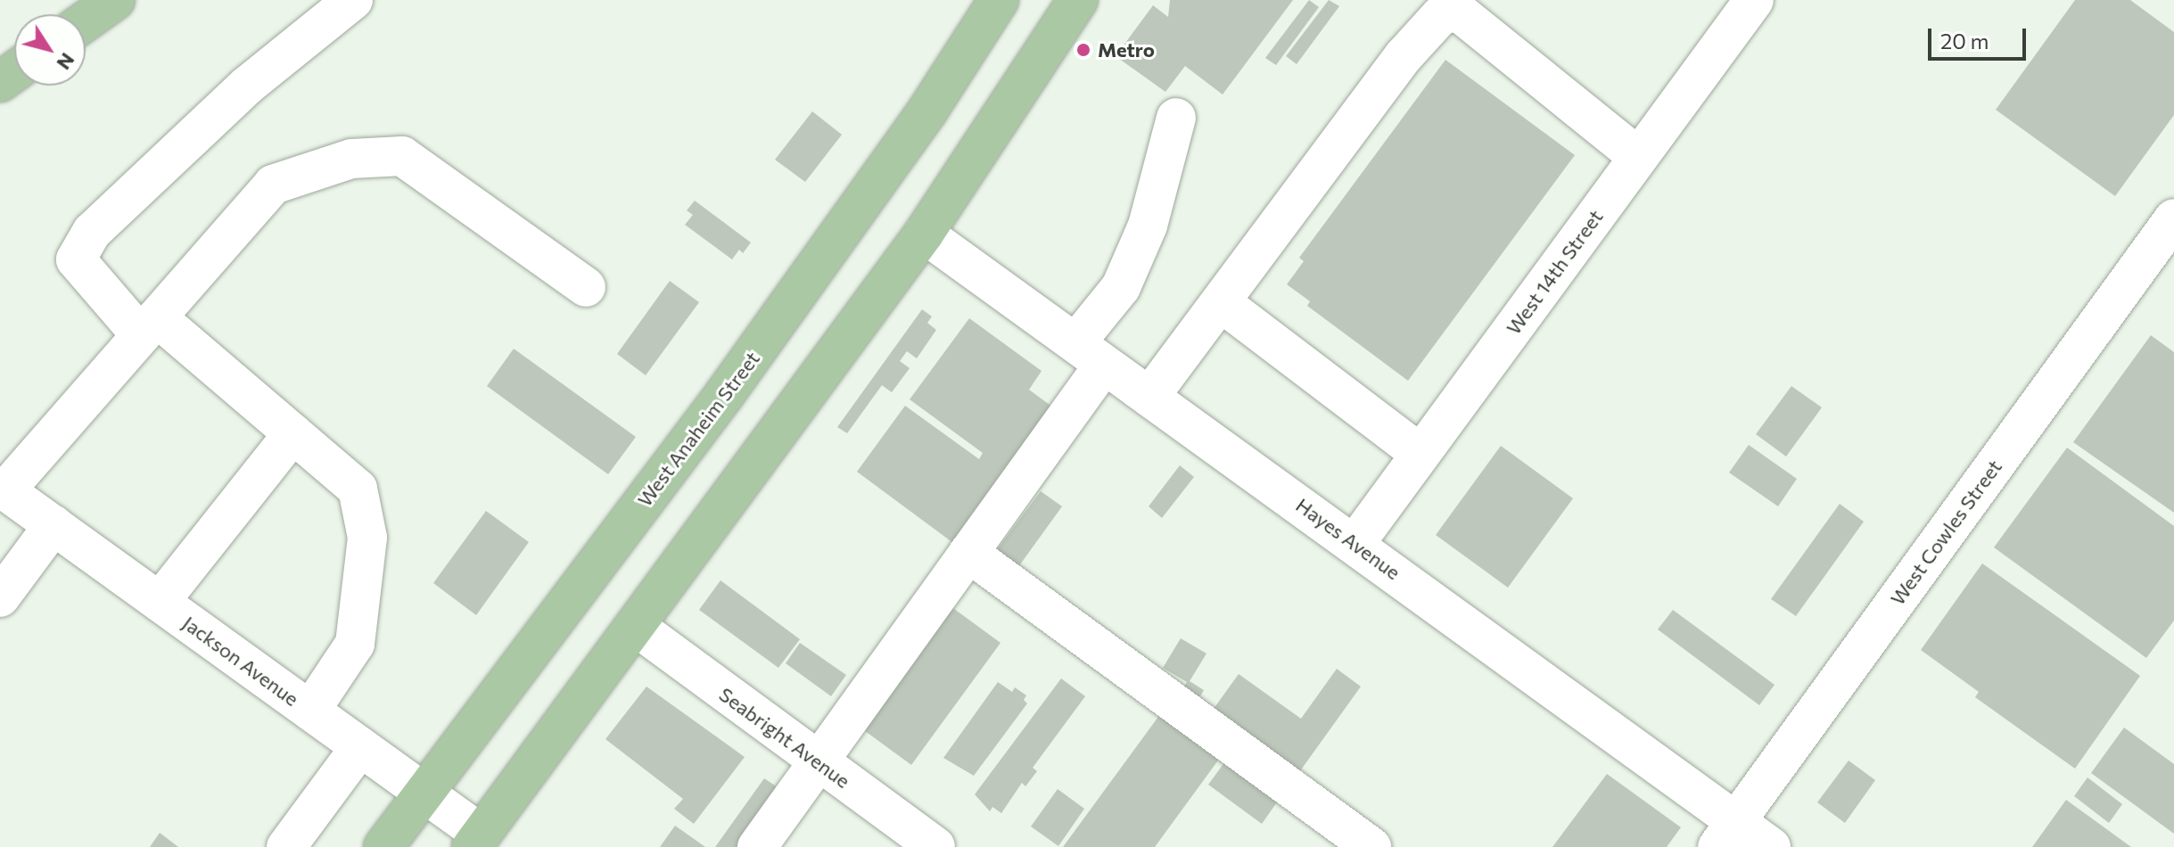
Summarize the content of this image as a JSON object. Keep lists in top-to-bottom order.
{
  "streets": {
    "main road": ["West Anaheim Street"],
    "street": [
      "West 14th Street",
      "West Cowles Street",
      "Hayes Avenue",
      "Jackson Avenue",
      "Seabright Avenue"
    ]
  },
  "crossings": [
    ["West 14th Street", "Hayes Avenue"],
    ["West Anaheim Street", "Jackson Avenue"],
    ["West Cowles Street", "Hayes Avenue"]
  ],
  "places": ["Metro"],
  "scale_bar": "20 m",
  "north": "bottom right"
}
